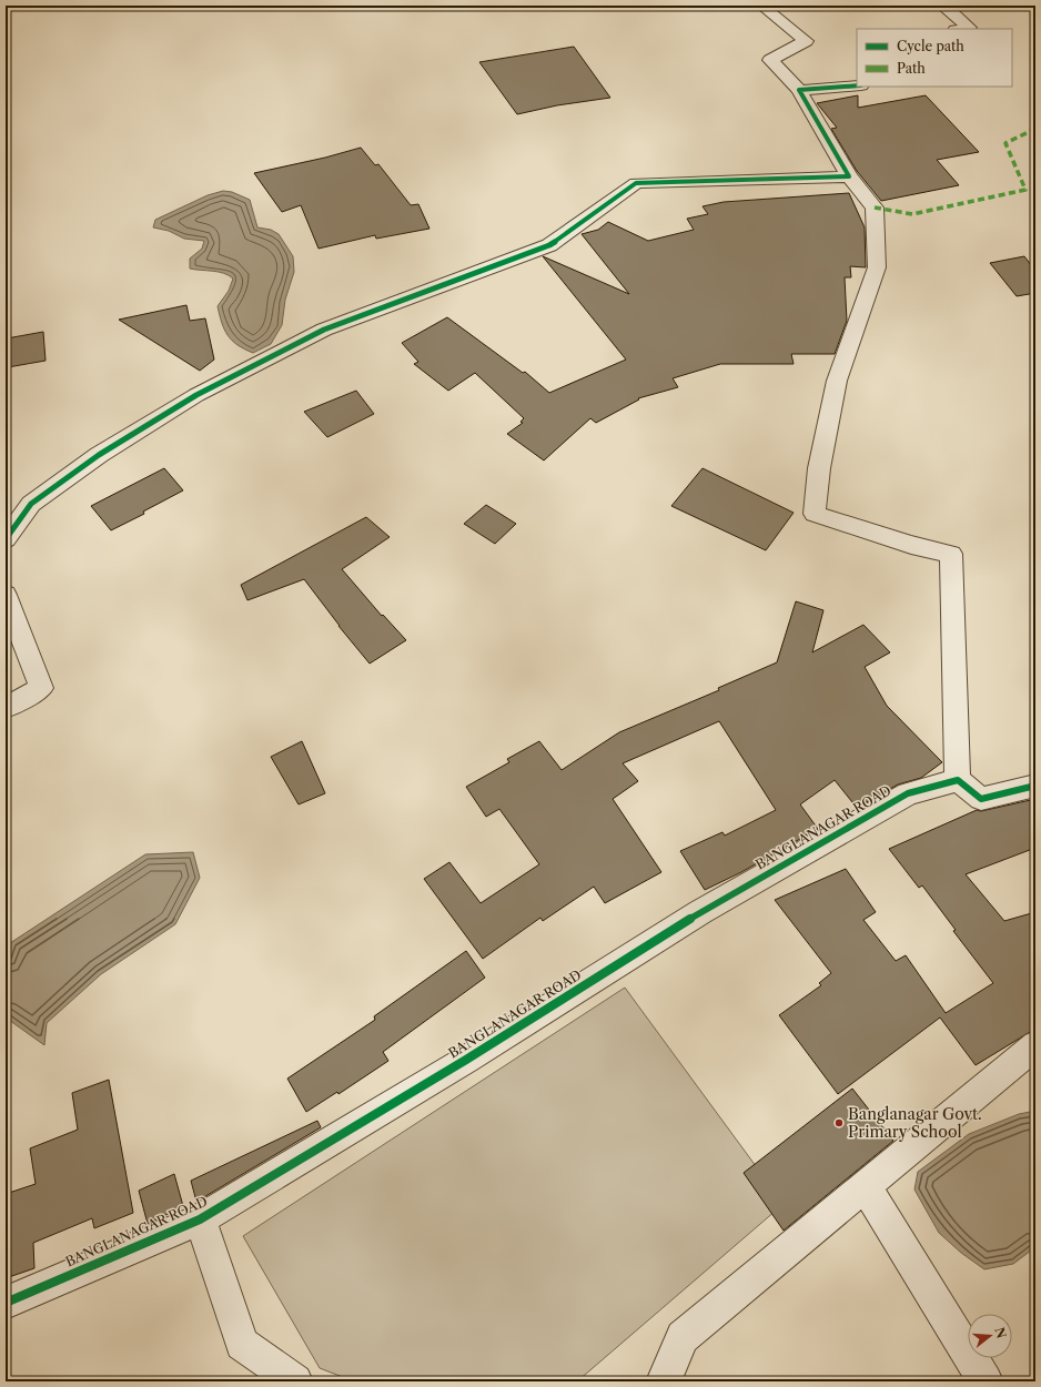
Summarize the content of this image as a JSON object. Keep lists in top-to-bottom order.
{
  "streets": {
    "street": ["BANGLANAGAR ROAD"]
  },
  "places": ["Banglanagar Govt. Primary School"],
  "legend": ["Cycle path", "Path"],
  "north": "right"
}
